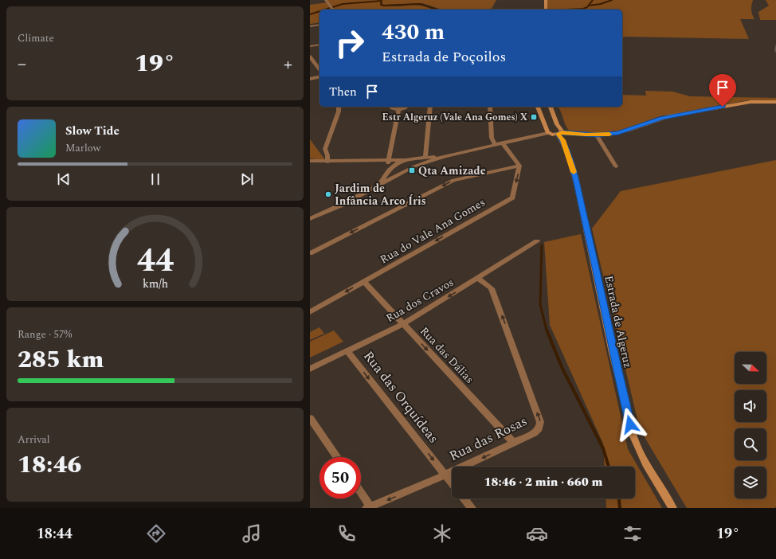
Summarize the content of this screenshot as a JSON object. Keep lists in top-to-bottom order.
{
  "streets": {
    "main road": ["Estrada de Algeruz"],
    "street": [
      "Rua do Vale Ana Gomes",
      "Rua dos Cravos",
      "Rua das Dálias",
      "Rua das Orquídeas",
      "Rua das Rosas"
    ]
  },
  "crossings": [
    ["Rua do Vale Ana Gomes", "Rua das Dálias"],
    ["Rua dos Cravos", "Rua das Dálias"],
    ["Rua dos Cravos", "Rua das Orquídeas"],
    ["Rua dos Cravos", "Rua das Rosas"],
    ["Rua das Dálias", "Rua das Rosas"],
    ["Rua das Orquídeas", "Rua das Rosas"]
  ],
  "one_way": ["Rua das Dálias", "Rua das Orquídeas"],
  "places": {
    "transit": ["Estr Algeruz (Vale Ana Gomes) X", "Qta Amizade"],
    "other": ["Jardim de Infância Arco Íris"]
  },
  "north": "right",
  "page": {
    "tile": [
      "Climate",
      ["Range · 57%", "285 km"],
      ["Arrival", "18:46"]
    ],
    "turn": ["430 m", "Estrada de Poçoilos"],
    "heat": ["−", "19°", "+"],
    "then": "Then",
    "song": ["Slow Tide", "Marlow"],
    "limit": "50",
    "trip": "18:46 · 2 min · 660 m",
    "tabs": ["18:44", "19°"],
    "gauge": ["44", "km/h"]
  }
}
